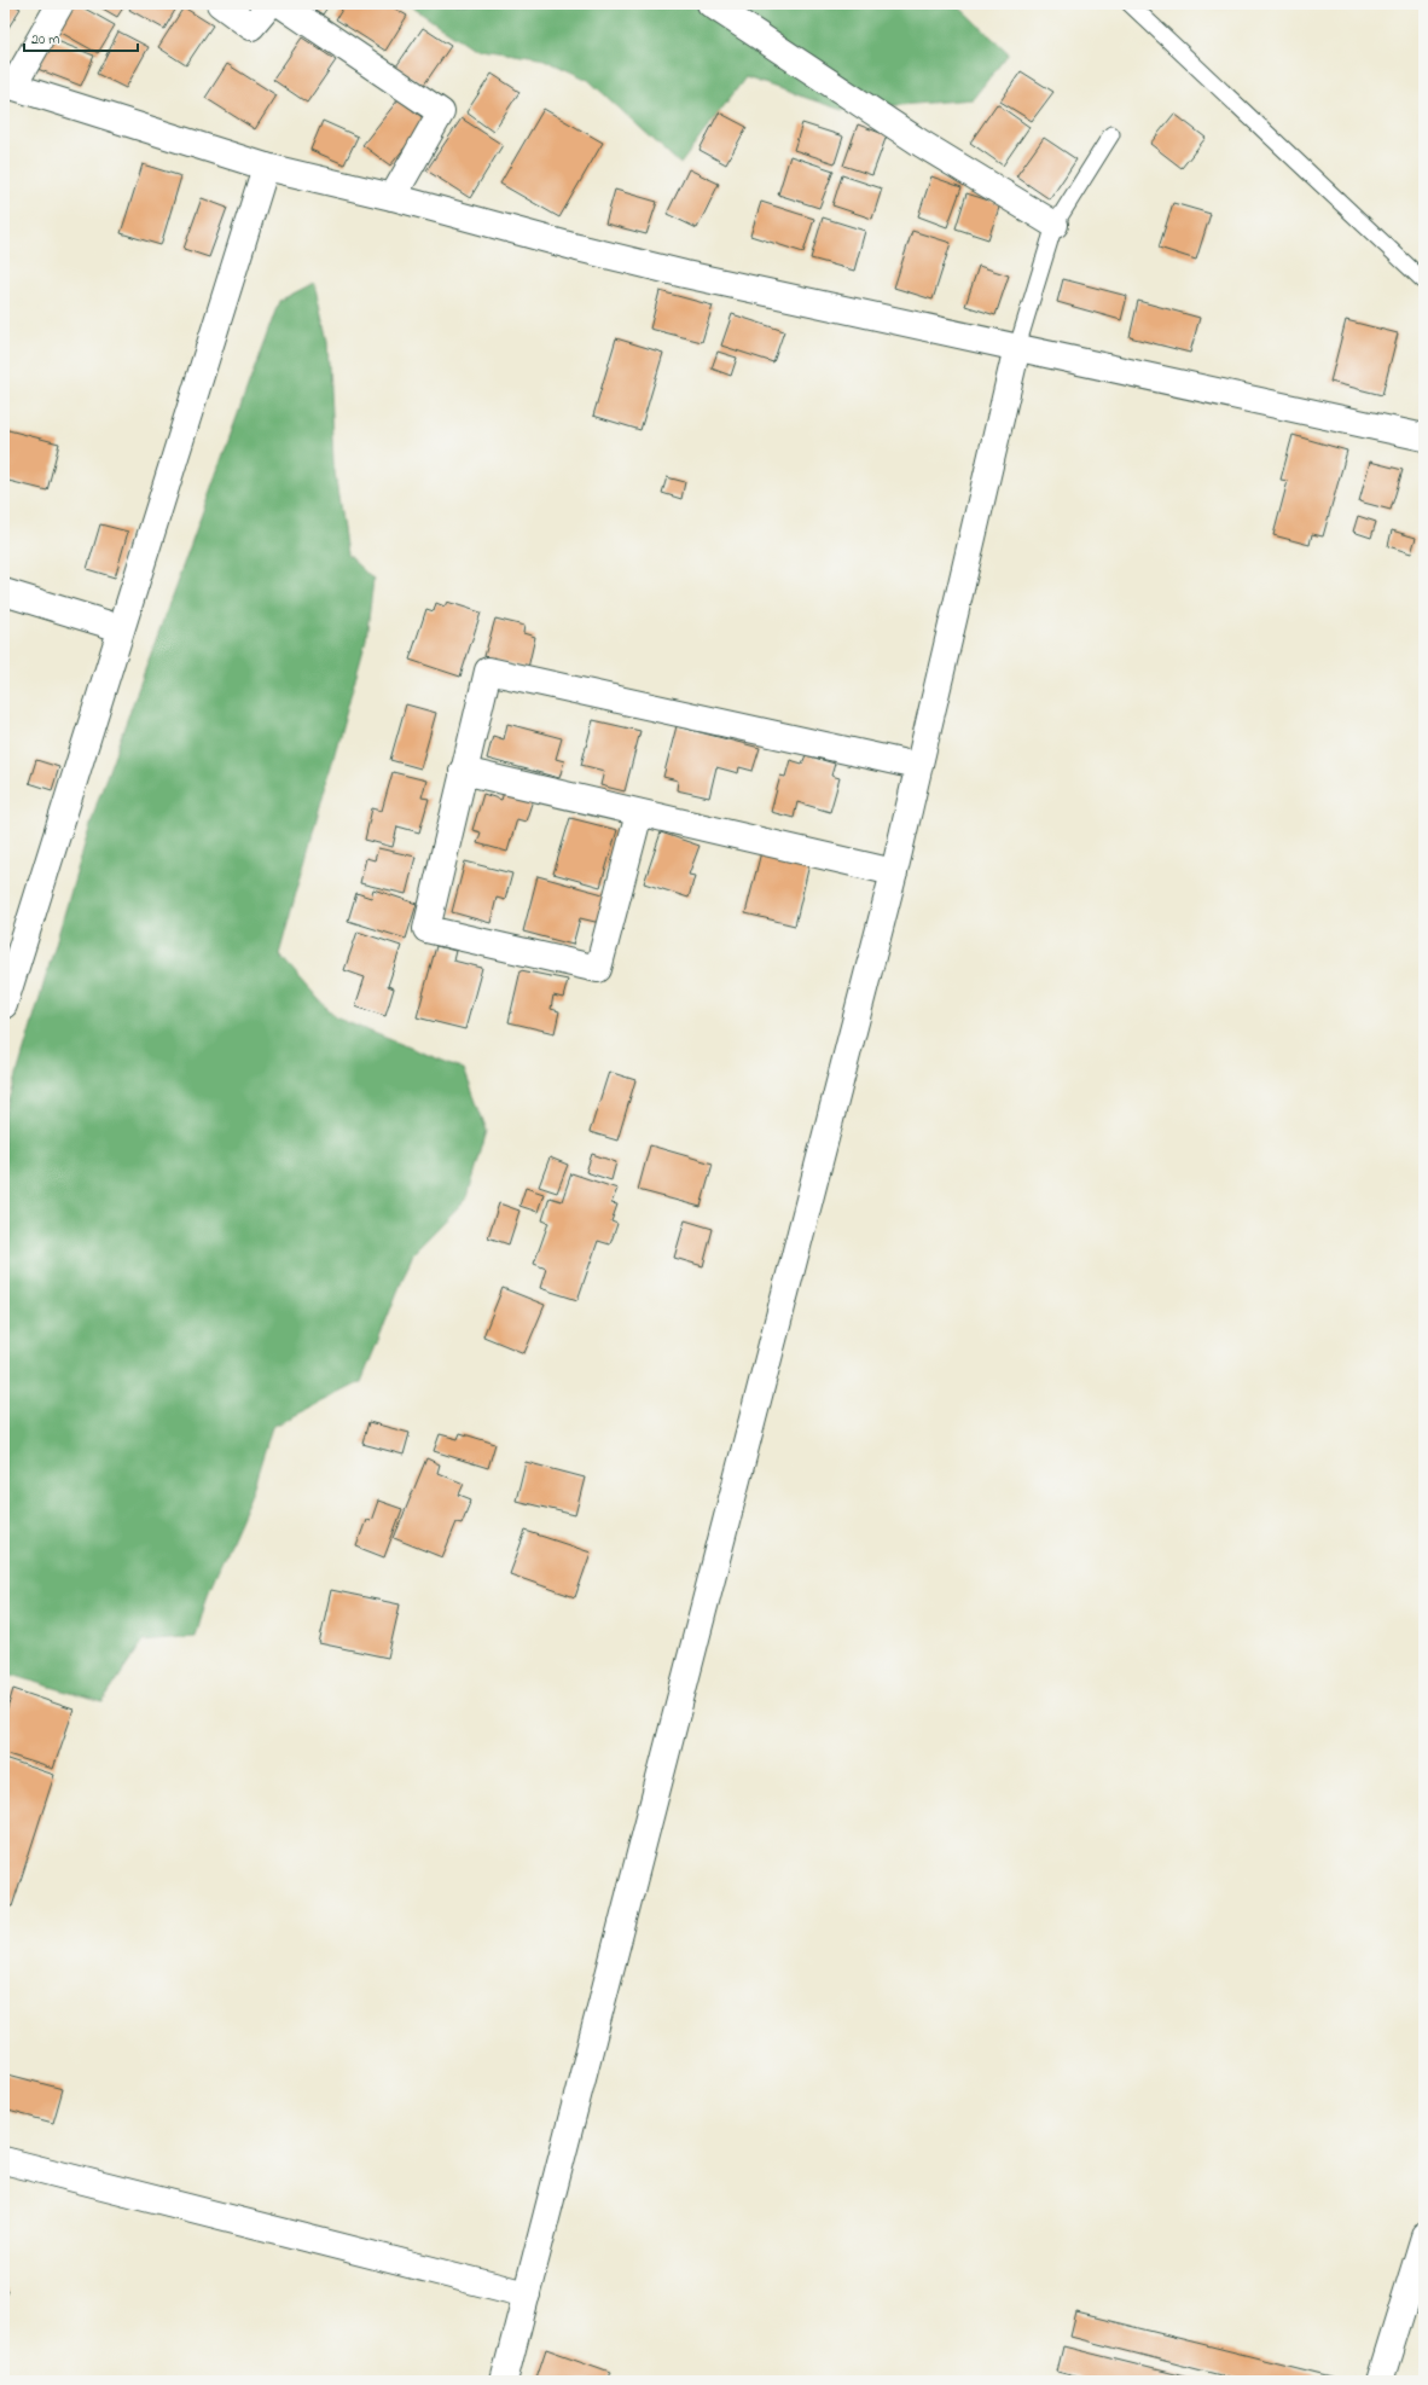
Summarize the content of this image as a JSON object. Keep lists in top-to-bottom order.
{
  "scale_bar": "20 m"
}
